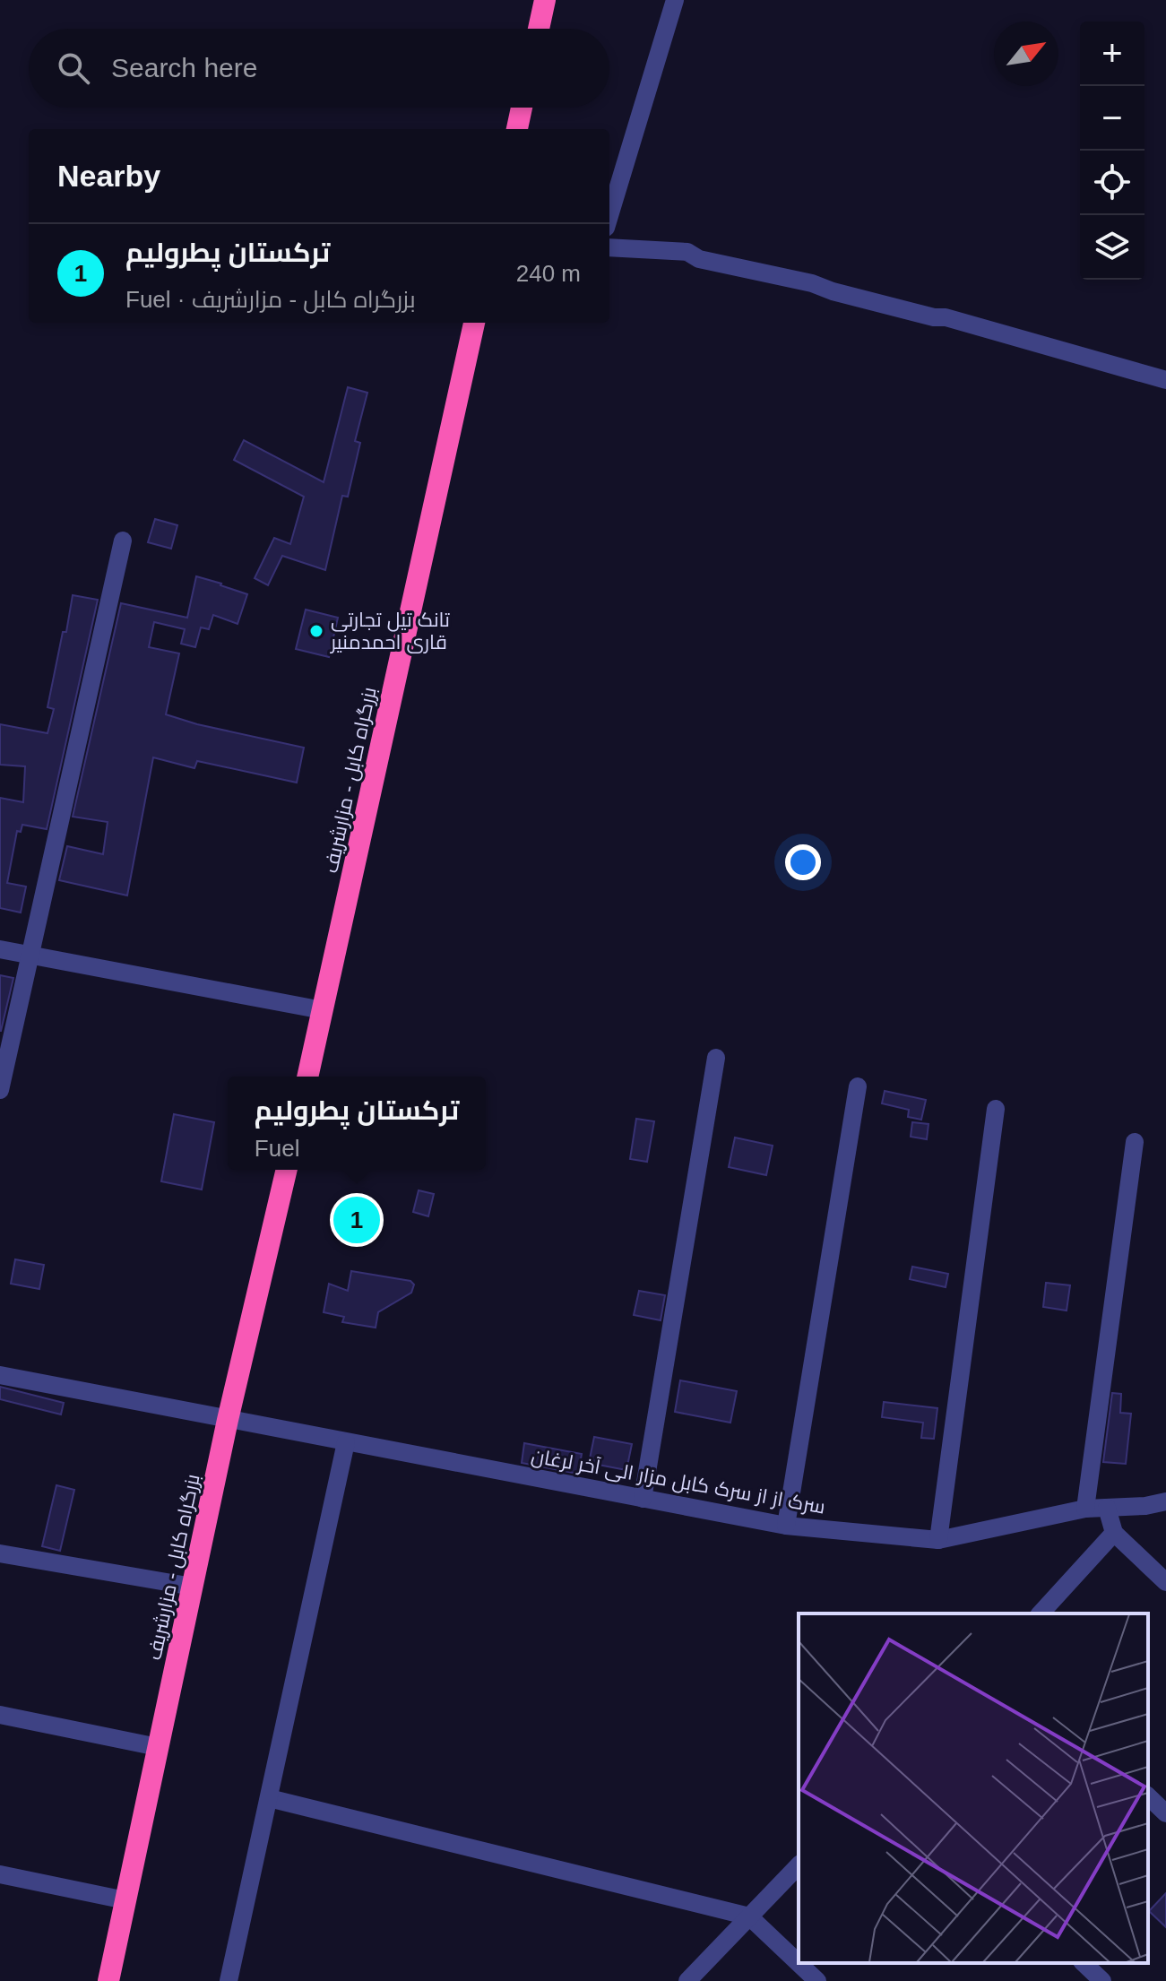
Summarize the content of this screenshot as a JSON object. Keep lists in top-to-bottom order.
{
  "streets": {
    "highway": ["بزرگراه کابل - مزارشریف"],
    "street": ["سرک از از سرک کابل مزار الی آخر لرغان"]
  },
  "crossings": [
    ["بزرگراه کابل - مزارشریف", "سرک از از سرک کابل مزار الی آخر لرغان"]
  ],
  "places": ["تانک تیل تجارتی قاری احمدمنیر"],
  "north": "top right",
  "page": {
    "map_buttons": ["+", "−"],
    "search": "Search here",
    "heading": "Nearby",
    "list": [
      {
        "mark": "1",
        "name": "ترکستان پطرولیم",
        "note": "Fuel · بزرگراه کابل - مزارشریف",
        "value": "240 m"
      }
    ],
    "popup": ["ترکستان پطرولیم", "Fuel"],
    "pins": "1"
  }
}
